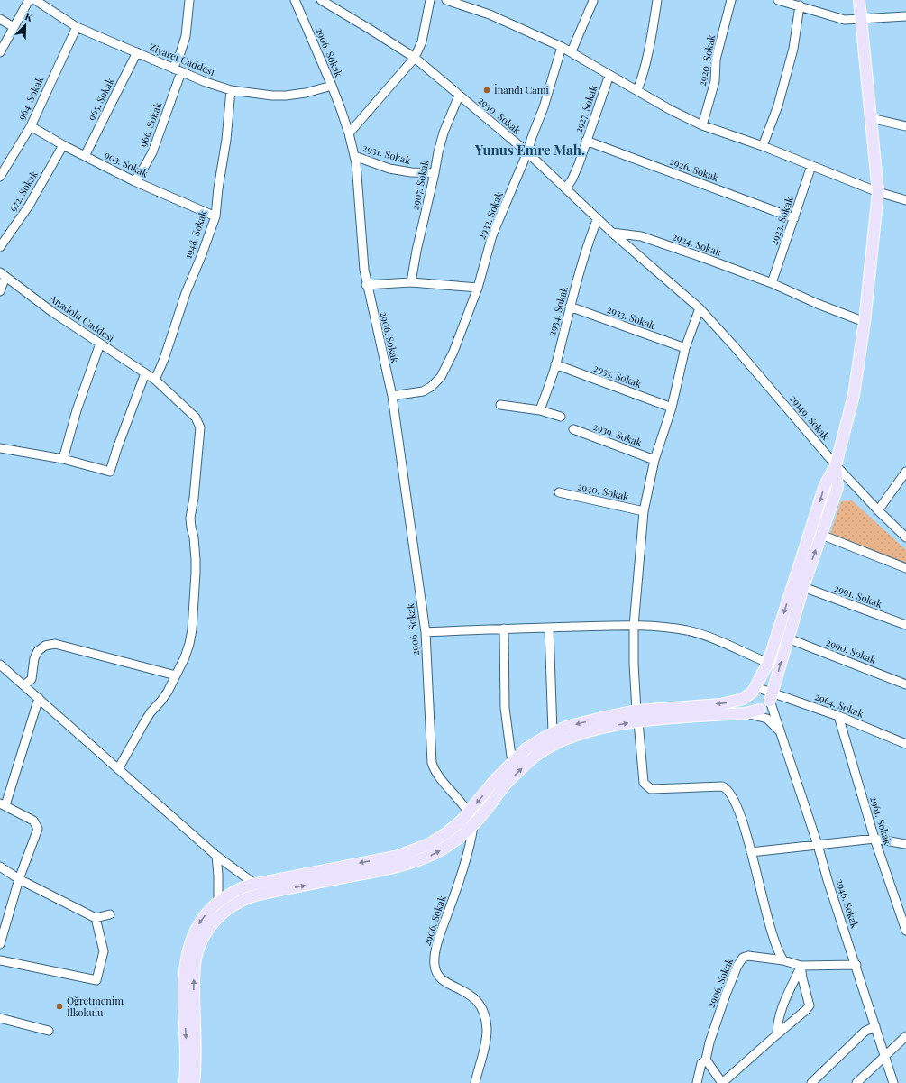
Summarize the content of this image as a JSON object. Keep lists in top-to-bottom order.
{
  "streets": {
    "street": [
      "2906. Sokak",
      "Ziyaret Caddesi",
      "2920. Sokak",
      "964. Sokak",
      "965. Sokak",
      "2927. Sokak",
      "2930. Sokak",
      "966. Sokak",
      "2931. Sokak",
      "903. Sokak",
      "2926. Sokak",
      "2907. Sokak",
      "972. Sokak",
      "2932. Sokak",
      "2923. Sokak",
      "1948. Sokak",
      "2924. Sokak",
      "2934. Sokak",
      "2933. Sokak",
      "Anadolu Caddesi",
      "2935. Sokak",
      "29149. Sokak",
      "2939. Sokak",
      "2940. Sokak",
      "2991. Sokak",
      "2990. Sokak",
      "2964. Sokak",
      "2961. Sokak",
      "2946. Sokak"
    ]
  },
  "crossings": [
    ["2906. Sokak", "Ziyaret Caddesi"],
    ["2906. Sokak", "2931. Sokak"],
    ["2906. Sokak", "2932. Sokak"],
    ["2906. Sokak", "2946. Sokak"],
    ["Ziyaret Caddesi", "964. Sokak"],
    ["Ziyaret Caddesi", "965. Sokak"],
    ["Ziyaret Caddesi", "966. Sokak"],
    ["Ziyaret Caddesi", "1948. Sokak"],
    ["964. Sokak", "903. Sokak"],
    ["965. Sokak", "903. Sokak"],
    ["2927. Sokak", "2930. Sokak"],
    ["2927. Sokak", "2926. Sokak"],
    ["2930. Sokak", "2907. Sokak"],
    ["2930. Sokak", "2932. Sokak"],
    ["2930. Sokak", "2924. Sokak"],
    ["2930. Sokak", "2934. Sokak"],
    ["2930. Sokak", "29149. Sokak"],
    ["966. Sokak", "903. Sokak"],
    ["2931. Sokak", "2907. Sokak"],
    ["903. Sokak", "972. Sokak"],
    ["903. Sokak", "1948. Sokak"],
    ["2926. Sokak", "2923. Sokak"],
    ["2923. Sokak", "2924. Sokak"],
    ["1948. Sokak", "Anadolu Caddesi"],
    ["2934. Sokak", "2933. Sokak"],
    ["2934. Sokak", "2935. Sokak"],
    ["2964. Sokak", "2961. Sokak"],
    ["2964. Sokak", "2946. Sokak"]
  ],
  "districts": ["Yunus Emre Mah."],
  "places": ["İnandı Cami", "Öğretmenim İlkokulu"],
  "north": "top right"
}
